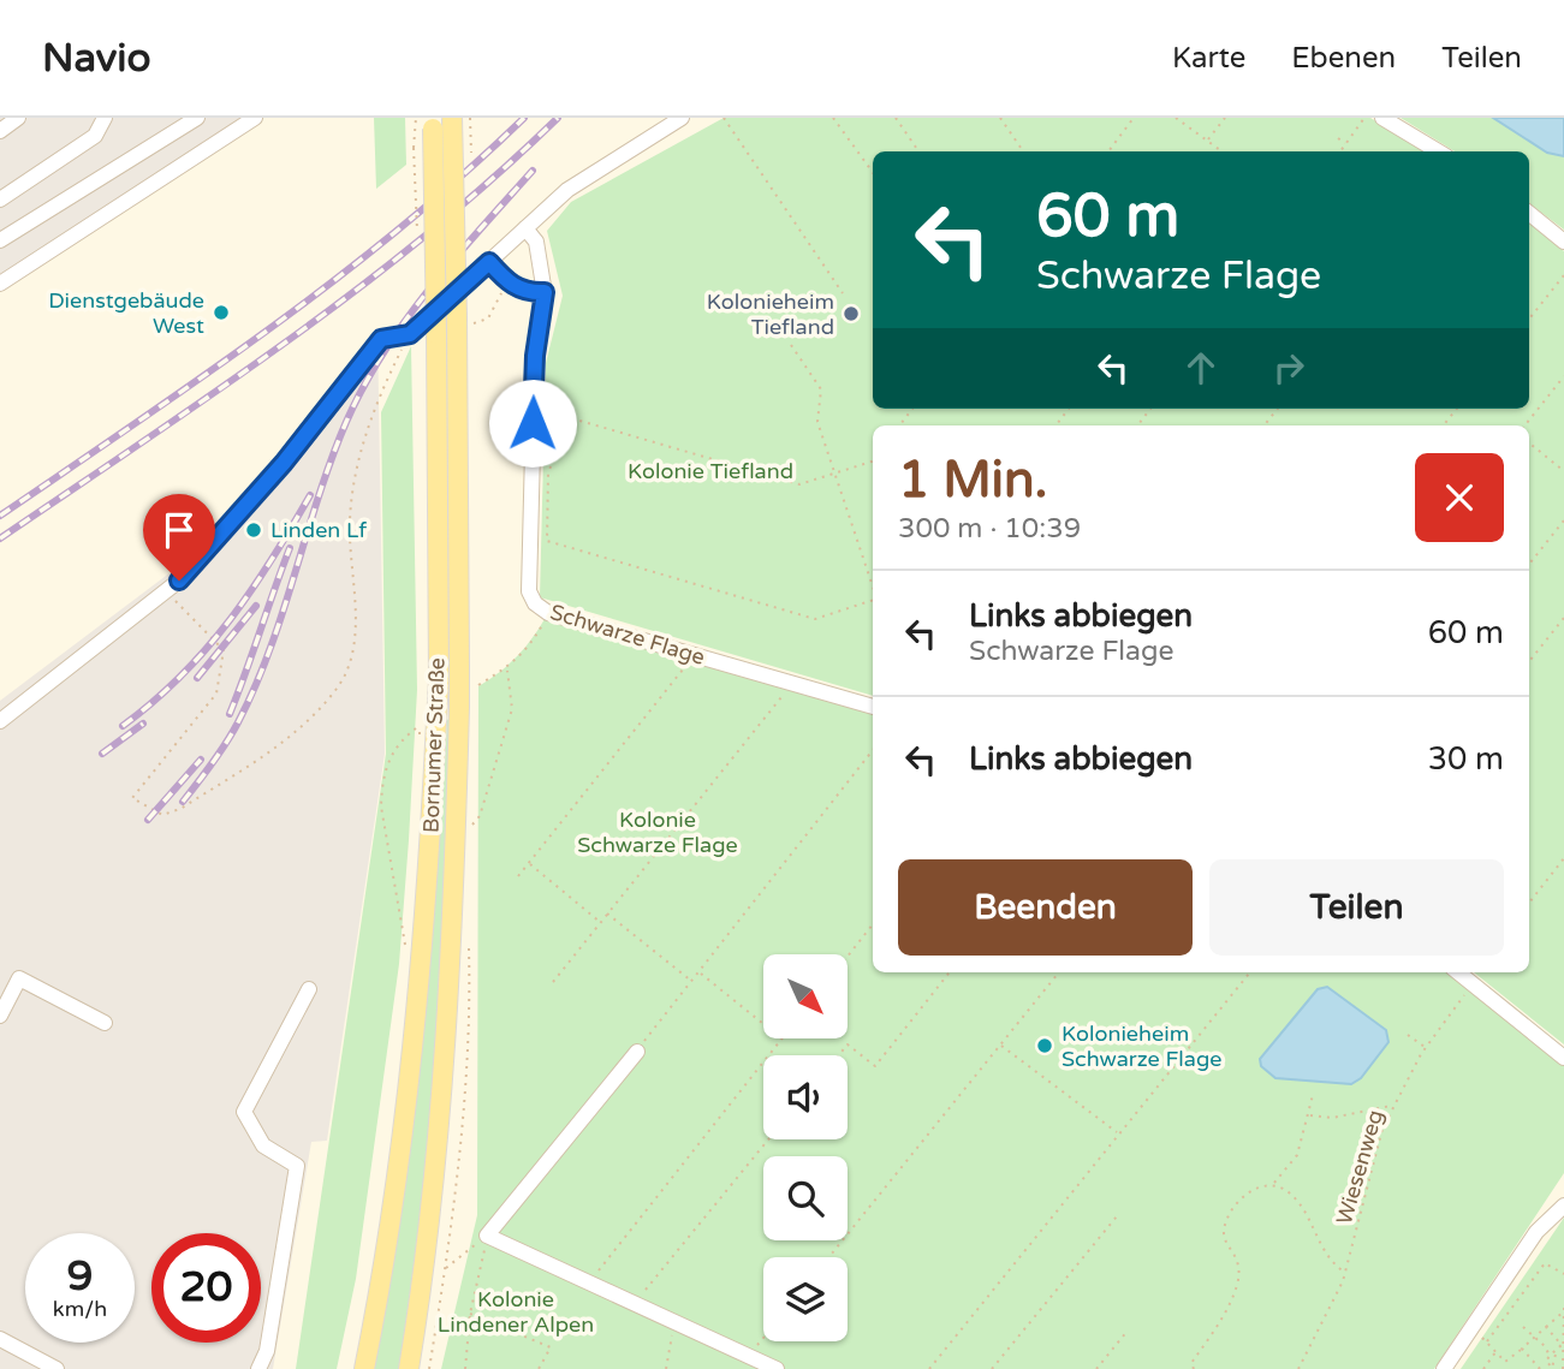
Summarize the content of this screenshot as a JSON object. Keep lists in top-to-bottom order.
{
  "streets": {
    "main road": ["Bornumer Straße"],
    "street": ["Schwarze Flage"],
    "path": ["Wiesenweg"]
  },
  "parks": ["Kolonie Tiefland", "Kolonie Schwarze Flage", "Kolonie Lindener Alpen"],
  "places": [
    "Dienstgebäude West",
    "Kolonieheim Tiefland",
    "Linden Lf",
    "Kolonieheim Schwarze Flage"
  ],
  "north": "bottom right",
  "page": {
    "header": "Navio",
    "nav": ["Karte", "Ebenen", "Teilen"],
    "turn": ["60 m", "Schwarze Flage"],
    "heading": ["1 Min.", "300 m · 10:39"],
    "list": [
      {
        "name": "Links abbiegen",
        "note": "Schwarze Flage",
        "value": "60 m"
      },
      {
        "name": "Links abbiegen",
        "value": "30 m"
      }
    ],
    "buttons": ["Beenden", "Teilen"],
    "speed": "9 km/h",
    "limit": "20"
  }
}
